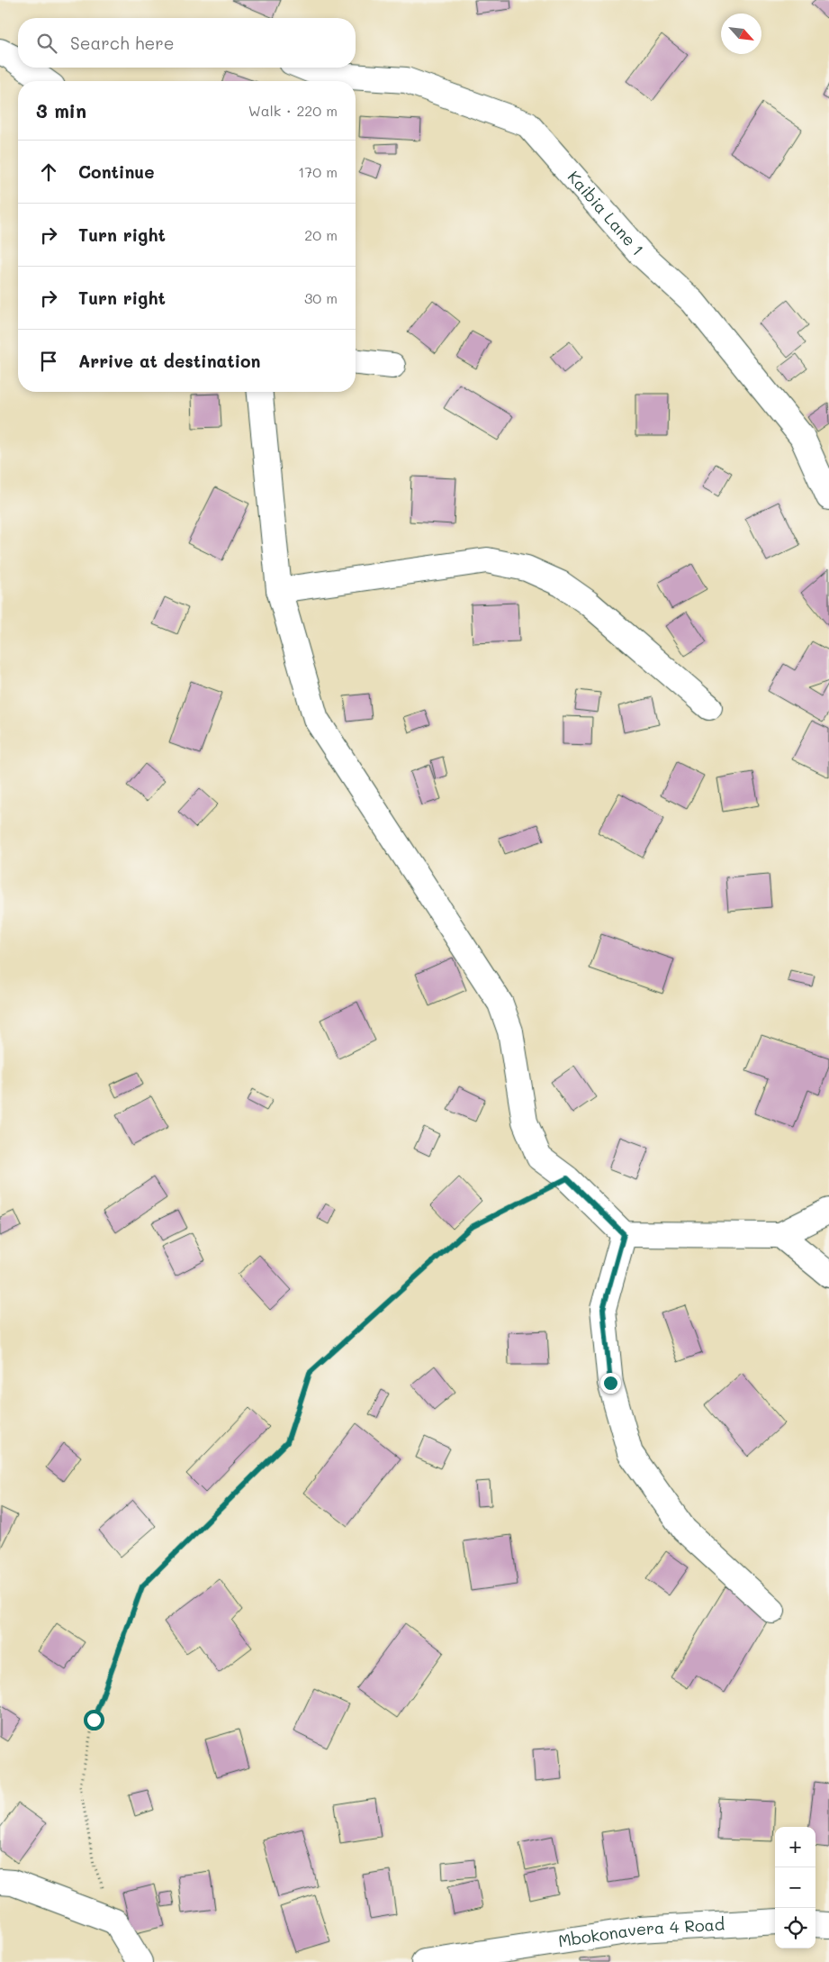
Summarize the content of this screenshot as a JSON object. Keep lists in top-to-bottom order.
{
  "streets": {
    "street": ["Kaibia Lane 1", "Mbokonavera 4 Road"]
  },
  "north": "bottom right",
  "page": {
    "search": "Search here",
    "heading": ["3 min", "Walk · 220 m"],
    "list": [
      ["Continue", "170 m"],
      ["Turn right", "20 m"],
      ["Turn right", "30 m"],
      "Arrive at destination"
    ],
    "map_buttons": ["+", "−"]
  }
}
